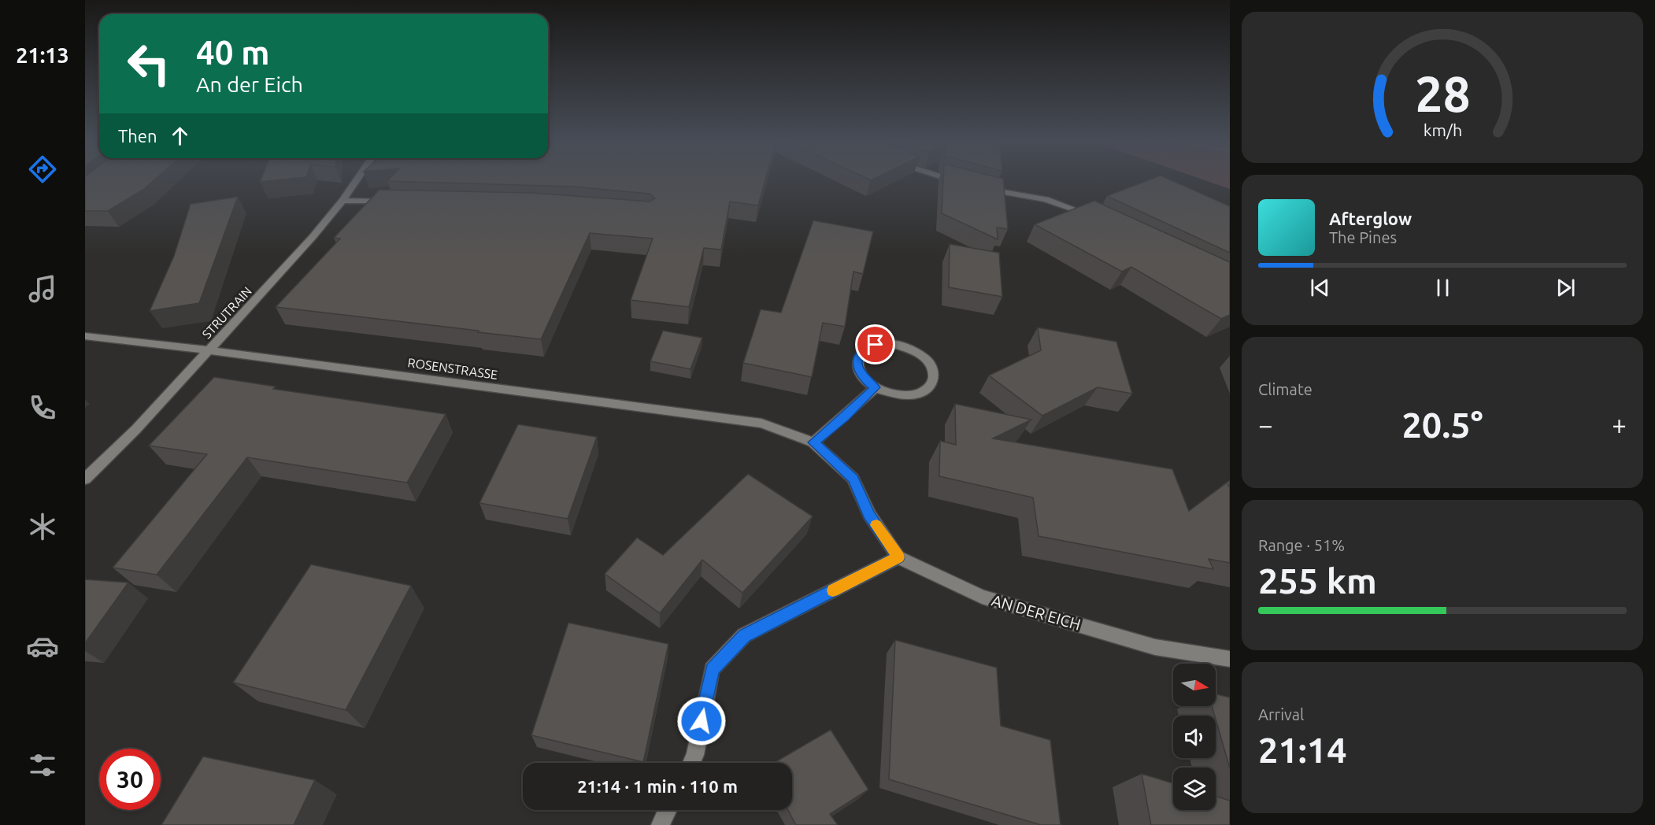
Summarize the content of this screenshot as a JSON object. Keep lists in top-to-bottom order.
{
  "streets": {
    "street": ["STRUTRAIN", "ROSENSTRASSE", "AN DER EICH"]
  },
  "crossings": [
    ["STRUTRAIN", "ROSENSTRASSE"],
    ["ROSENSTRASSE", "AN DER EICH"]
  ],
  "north": "right",
  "page": {
    "tabs": "21:13",
    "turn": ["40 m", "An der Eich"],
    "then": "Then",
    "song": ["Afterglow", "The Pines"],
    "tile": [
      "Climate",
      ["Range · 51%", "255 km"],
      ["Arrival", "21:14"]
    ],
    "heat": ["−", "20.5°", "+"],
    "limit": "30",
    "trip": "21:14 · 1 min · 110 m",
    "gauge": ["28", "km/h"]
  }
}
